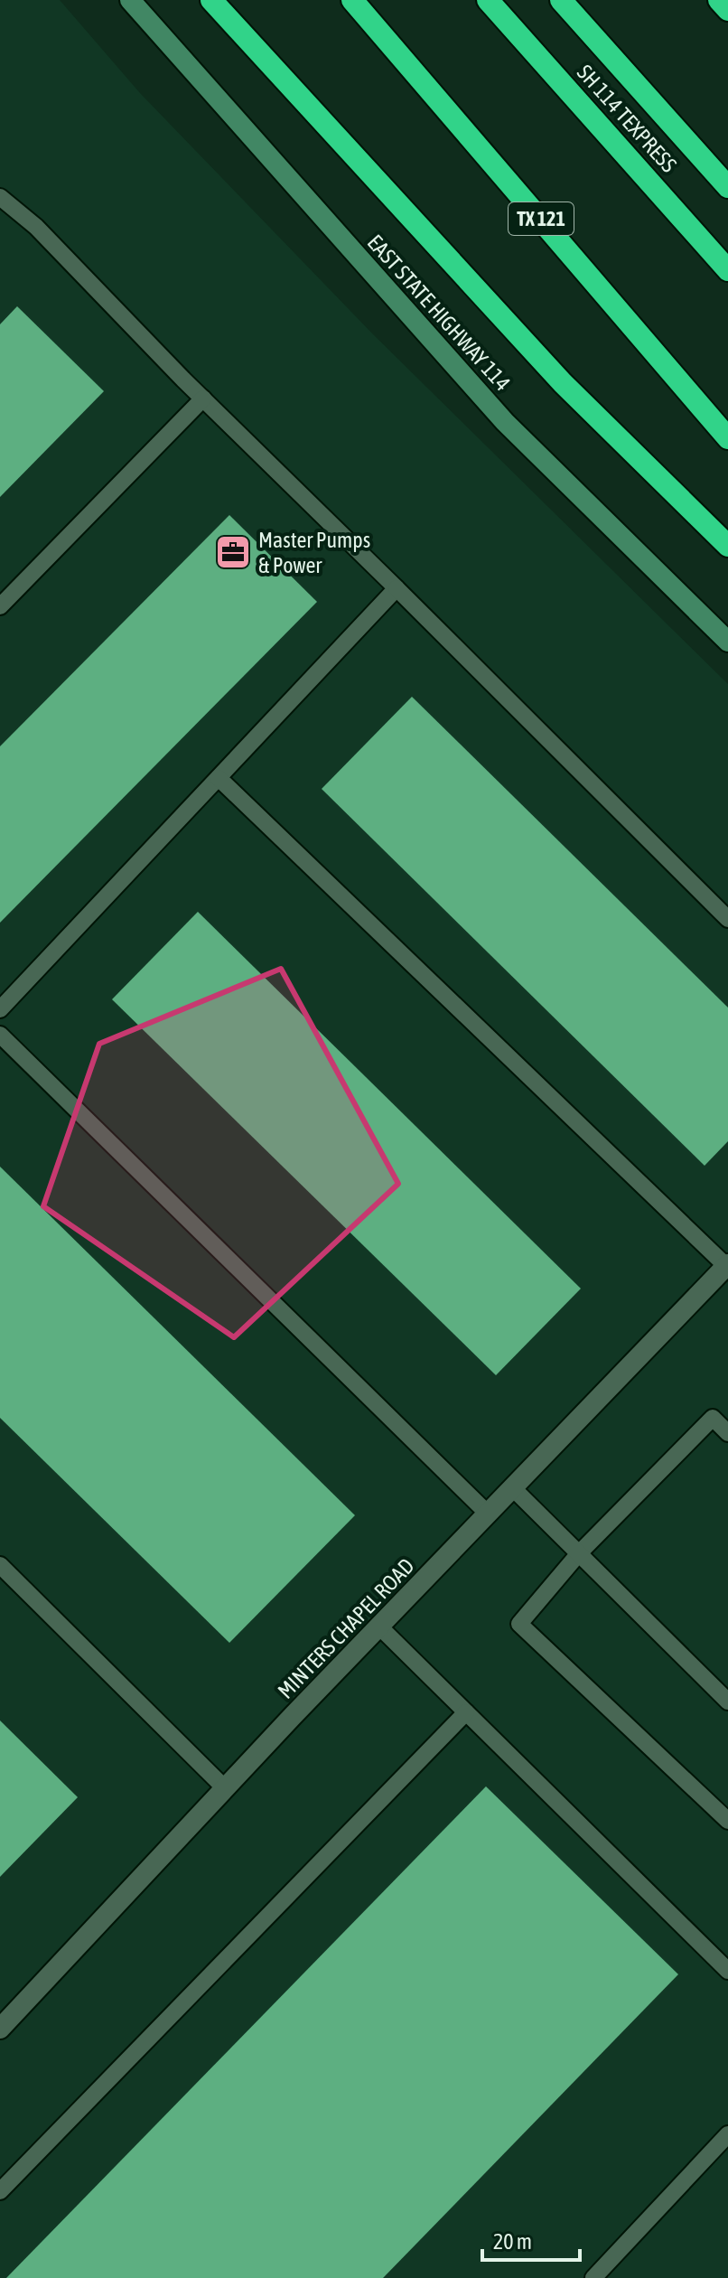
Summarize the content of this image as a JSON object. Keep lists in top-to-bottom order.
{
  "streets": {
    "highway": ["SH 114 TEXPRESS", "TX 121"],
    "main road": ["EAST STATE HIGHWAY 114"],
    "street": ["MINTERS CHAPEL ROAD"]
  },
  "places": {
    "office": ["Master Pumps & Power"]
  },
  "scale_bar": "20 m"
}
